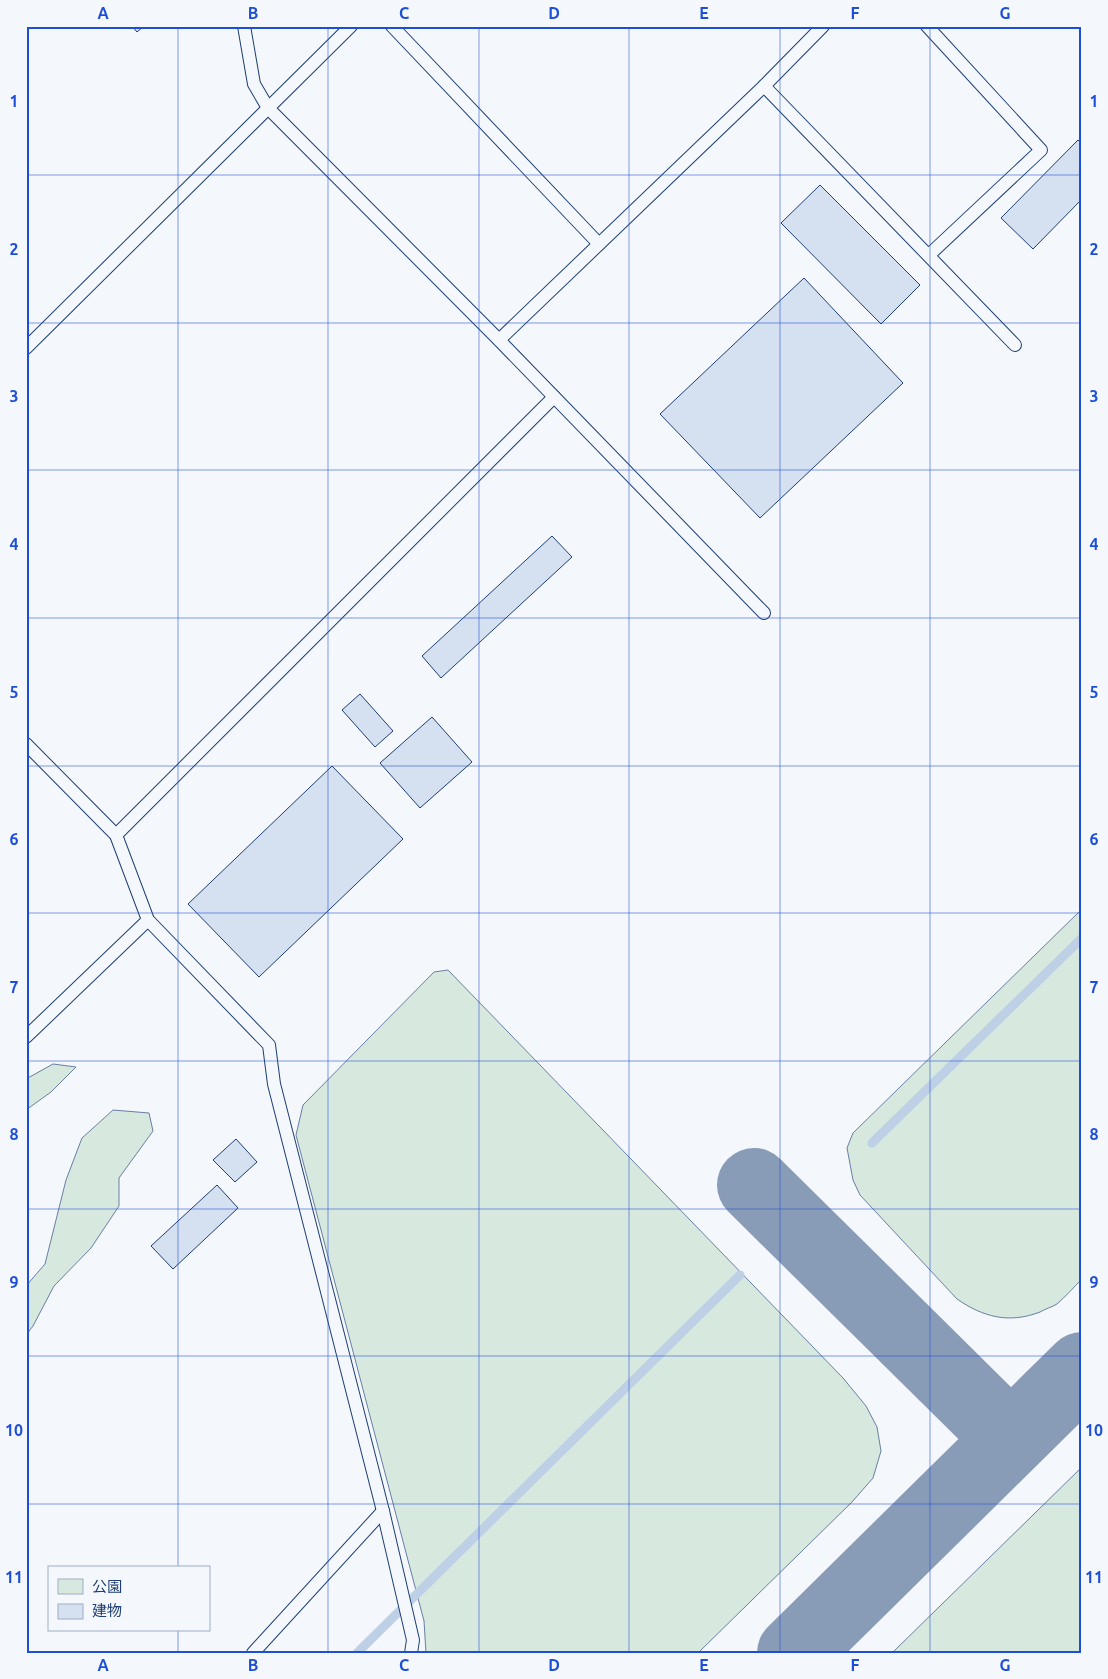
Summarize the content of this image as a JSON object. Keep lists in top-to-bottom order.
{
  "legend": ["公園", "建物"],
  "grid": {
    "columns": [
      "A",
      "B",
      "C",
      "D",
      "E",
      "F",
      "G"
    ],
    "rows": [
      "1",
      "2",
      "3",
      "4",
      "5",
      "6",
      "7",
      "8",
      "9",
      "10",
      "11"
    ]
  }
}
